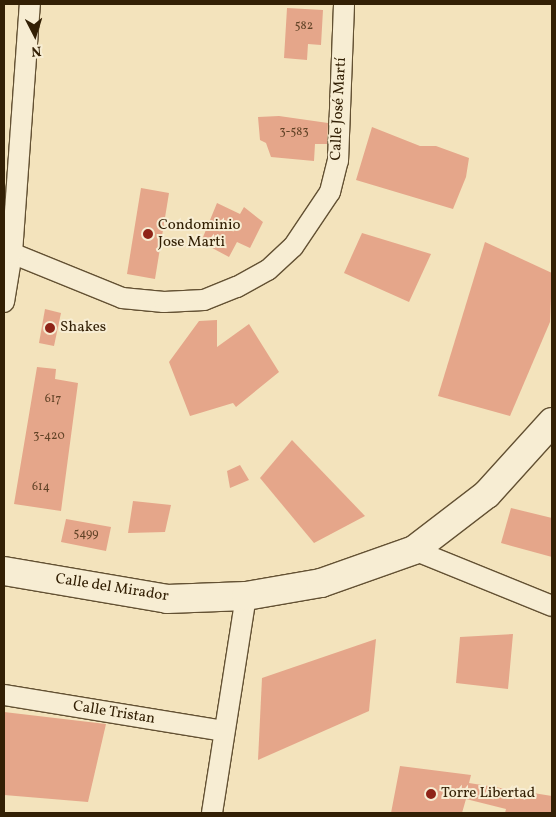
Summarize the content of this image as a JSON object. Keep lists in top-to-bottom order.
{
  "streets": {
    "street": ["Calle José Martí", "Calle del Mirador", "Calle Tristan"]
  },
  "places": ["Condominio Jose Marti", "Shakes", "Torre Libertad"],
  "house_numbers": [
    "582",
    "3-583",
    "617",
    "3-420",
    "614",
    "5499"
  ],
  "north": "bottom"
}
